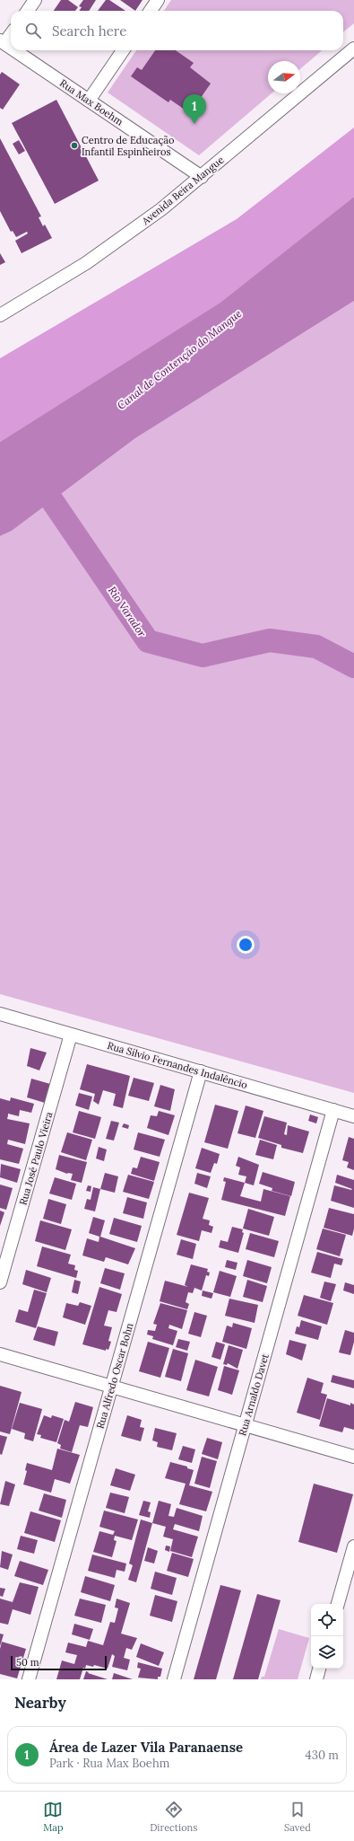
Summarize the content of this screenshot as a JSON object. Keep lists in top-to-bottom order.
{
  "streets": {
    "street": [
      "Rua Max Boehm",
      "Avenida Beira Mangue",
      "Rua Sílvio Fernandes Indalêncio",
      "Rua José Paulo Vieira",
      "Rua Alfredo Oscar Bohn",
      "Rua Arnaldo Davet"
    ]
  },
  "crossings": [
    ["Rua Max Boehm", "Avenida Beira Mangue"],
    ["Rua Sílvio Fernandes Indalêncio", "Rua José Paulo Vieira"],
    ["Rua Sílvio Fernandes Indalêncio", "Rua Alfredo Oscar Bohn"],
    ["Rua Sílvio Fernandes Indalêncio", "Rua Arnaldo Davet"]
  ],
  "water": ["Canal de Contenção do Mangue", "Rio Varador"],
  "places": ["Centro de Educação Infantil Espinheiros"],
  "scale_bar": "50 m",
  "north": "right",
  "page": {
    "search": "Search here",
    "pins": "1",
    "scale": "50 m",
    "heading": "Nearby",
    "list": [
      {
        "mark": "1",
        "name": "Área de Lazer Vila Paranaense",
        "note": "Park · Rua Max Boehm",
        "value": "430 m"
      }
    ],
    "nav": ["Map", "Directions", "Saved"]
  }
}
